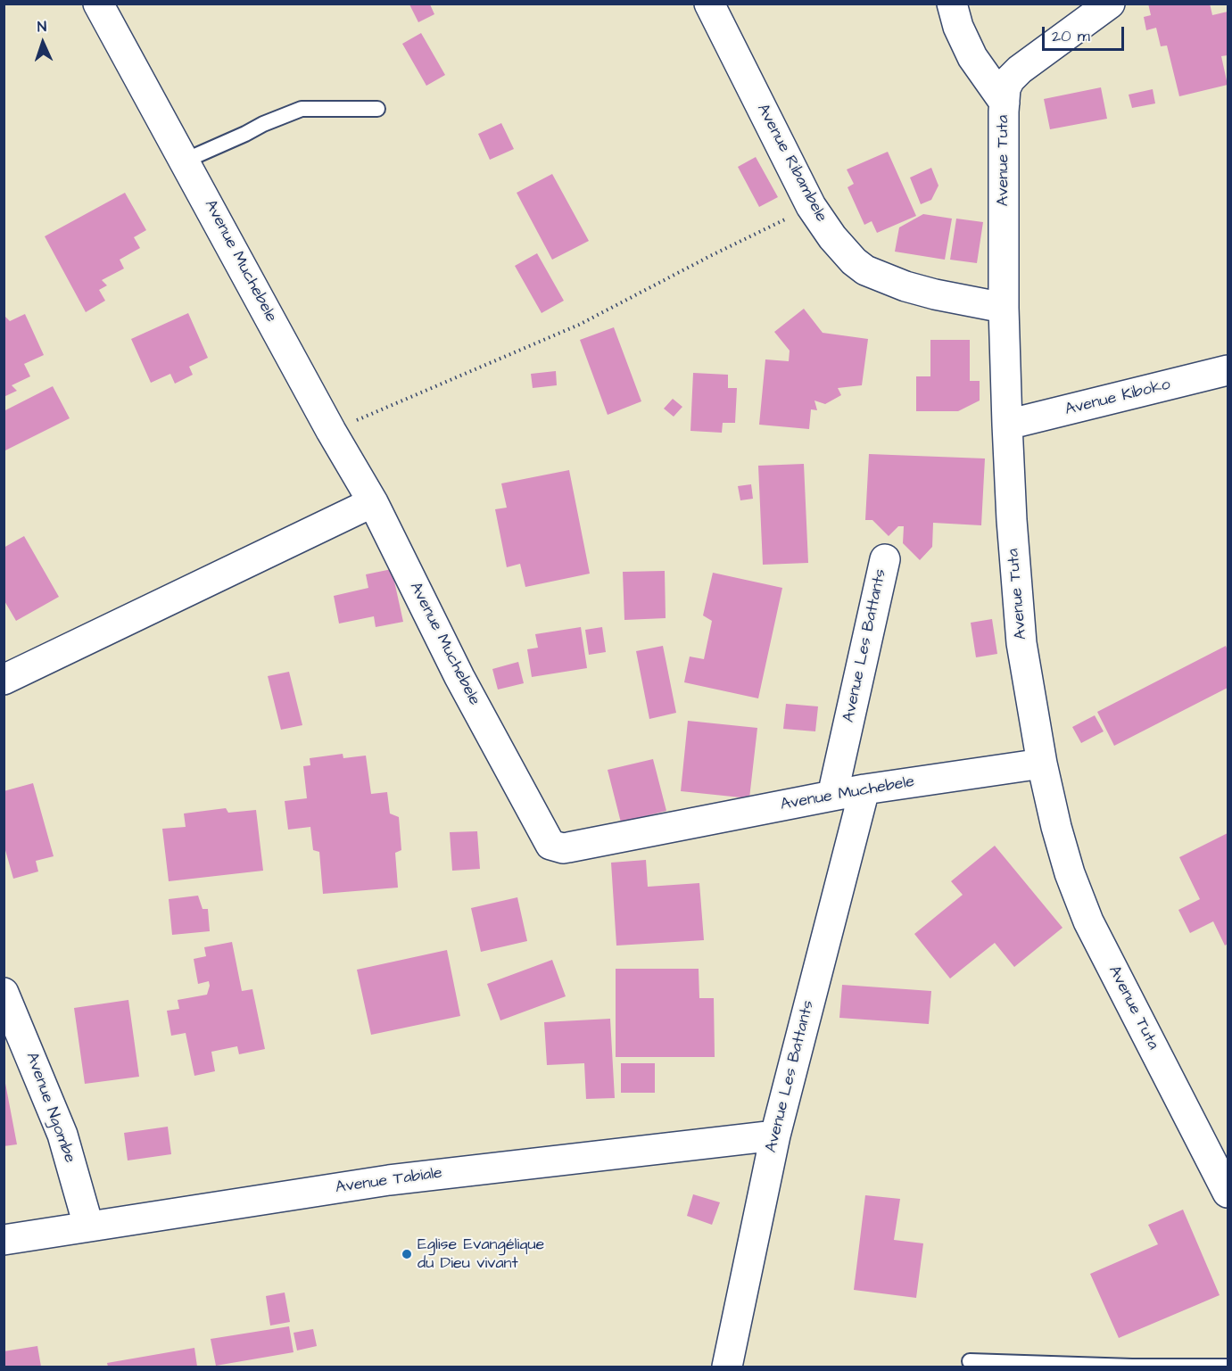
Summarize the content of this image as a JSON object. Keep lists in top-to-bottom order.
{
  "streets": {
    "street": [
      "Avenue Tuta",
      "Avenue Ribambele",
      "Avenue Muchebele",
      "Avenue Kiboko",
      "Avenue Les Battants",
      "Avenue Ngombe",
      "Avenue Tabiale"
    ]
  },
  "crossings": [
    ["Avenue Tuta", "Avenue Ribambele"],
    ["Avenue Tuta", "Avenue Muchebele"],
    ["Avenue Tuta", "Avenue Kiboko"],
    ["Avenue Muchebele", "Avenue Les Battants"],
    ["Avenue Les Battants", "Avenue Tabiale"],
    ["Avenue Ngombe", "Avenue Tabiale"]
  ],
  "places": ["Eglise Evangélique du Dieu vivant"],
  "scale_bar": "20 m",
  "north": "top"
}
